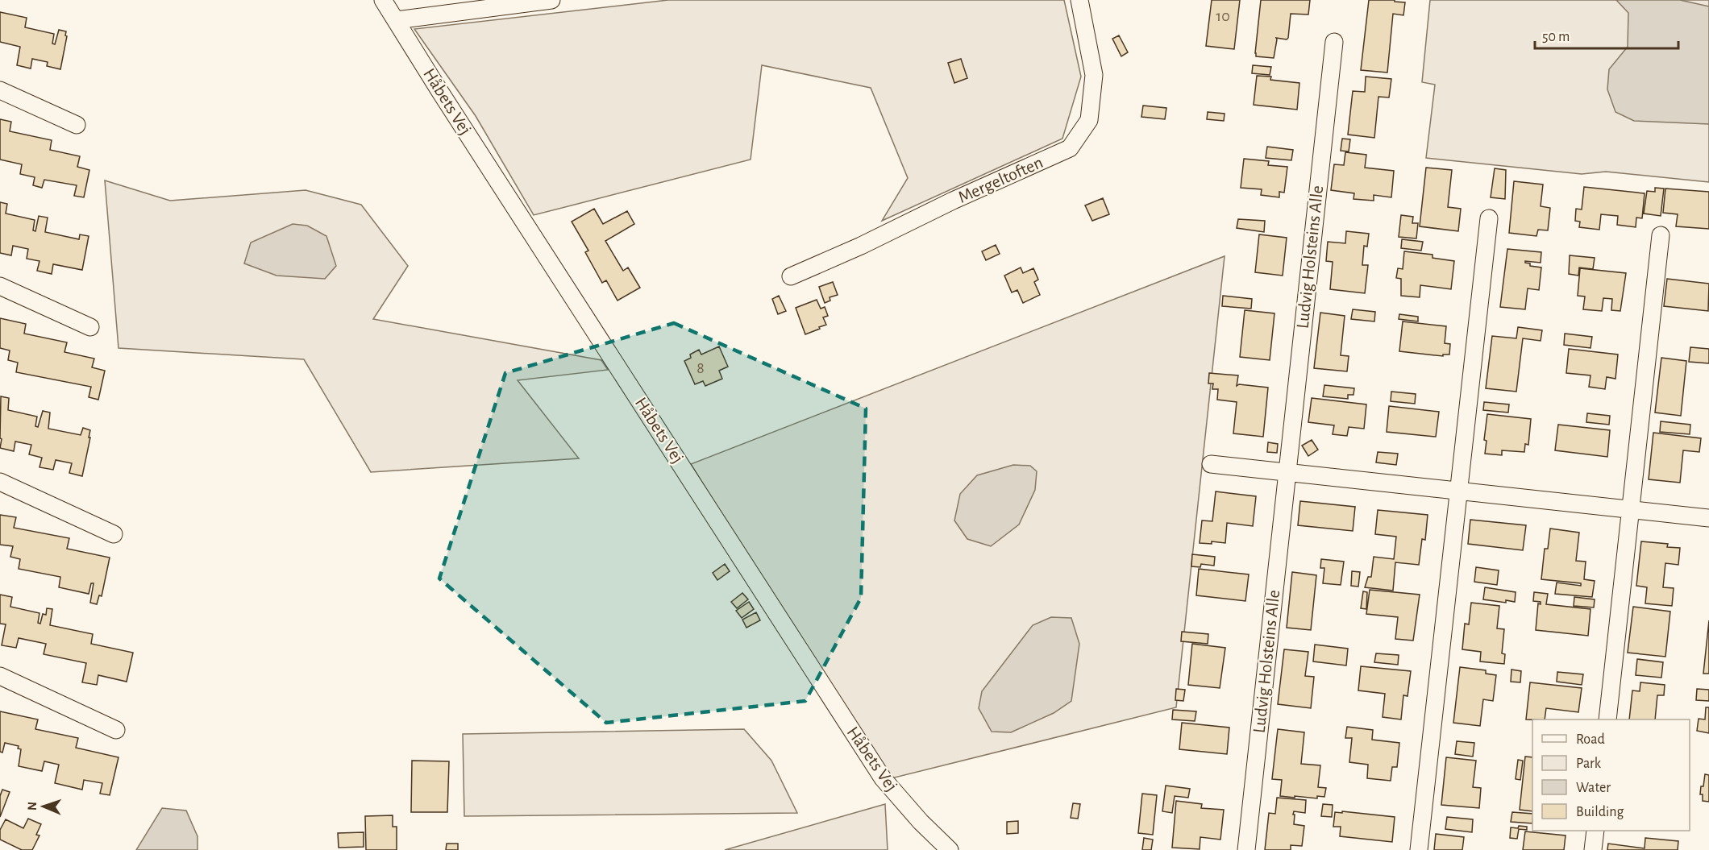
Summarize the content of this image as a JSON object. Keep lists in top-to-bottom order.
{
  "streets": {
    "street": ["Håbets Vej", "Mergeltoften", "Ludvig Holsteins Alle"]
  },
  "house_numbers": ["10", "8"],
  "legend": [
    "Road",
    "Park",
    "Water",
    "Building"
  ],
  "scale_bar": "50 m",
  "north": "left"
}
